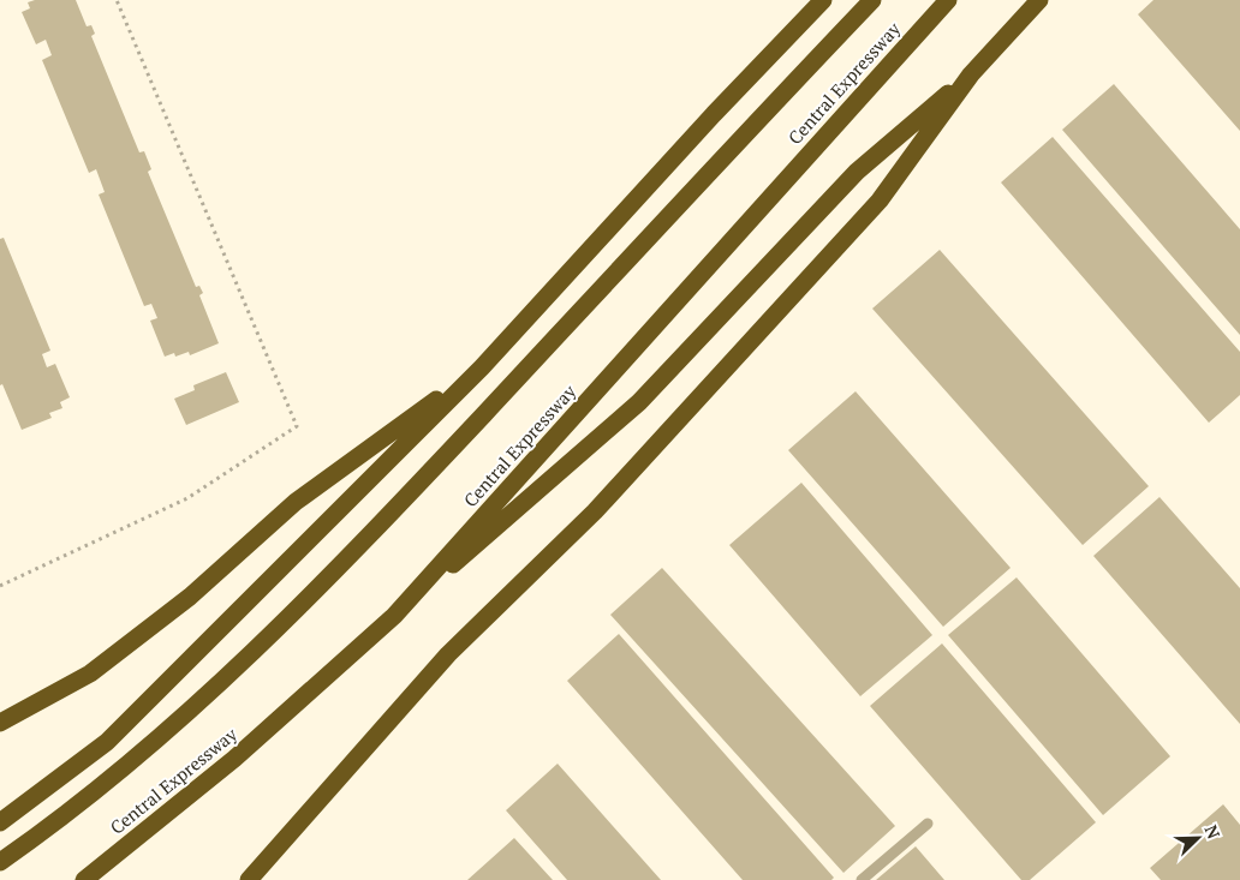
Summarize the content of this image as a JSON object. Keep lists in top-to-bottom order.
{
  "streets": {
    "highway": ["Central Expressway"]
  },
  "north": "top right"
}
